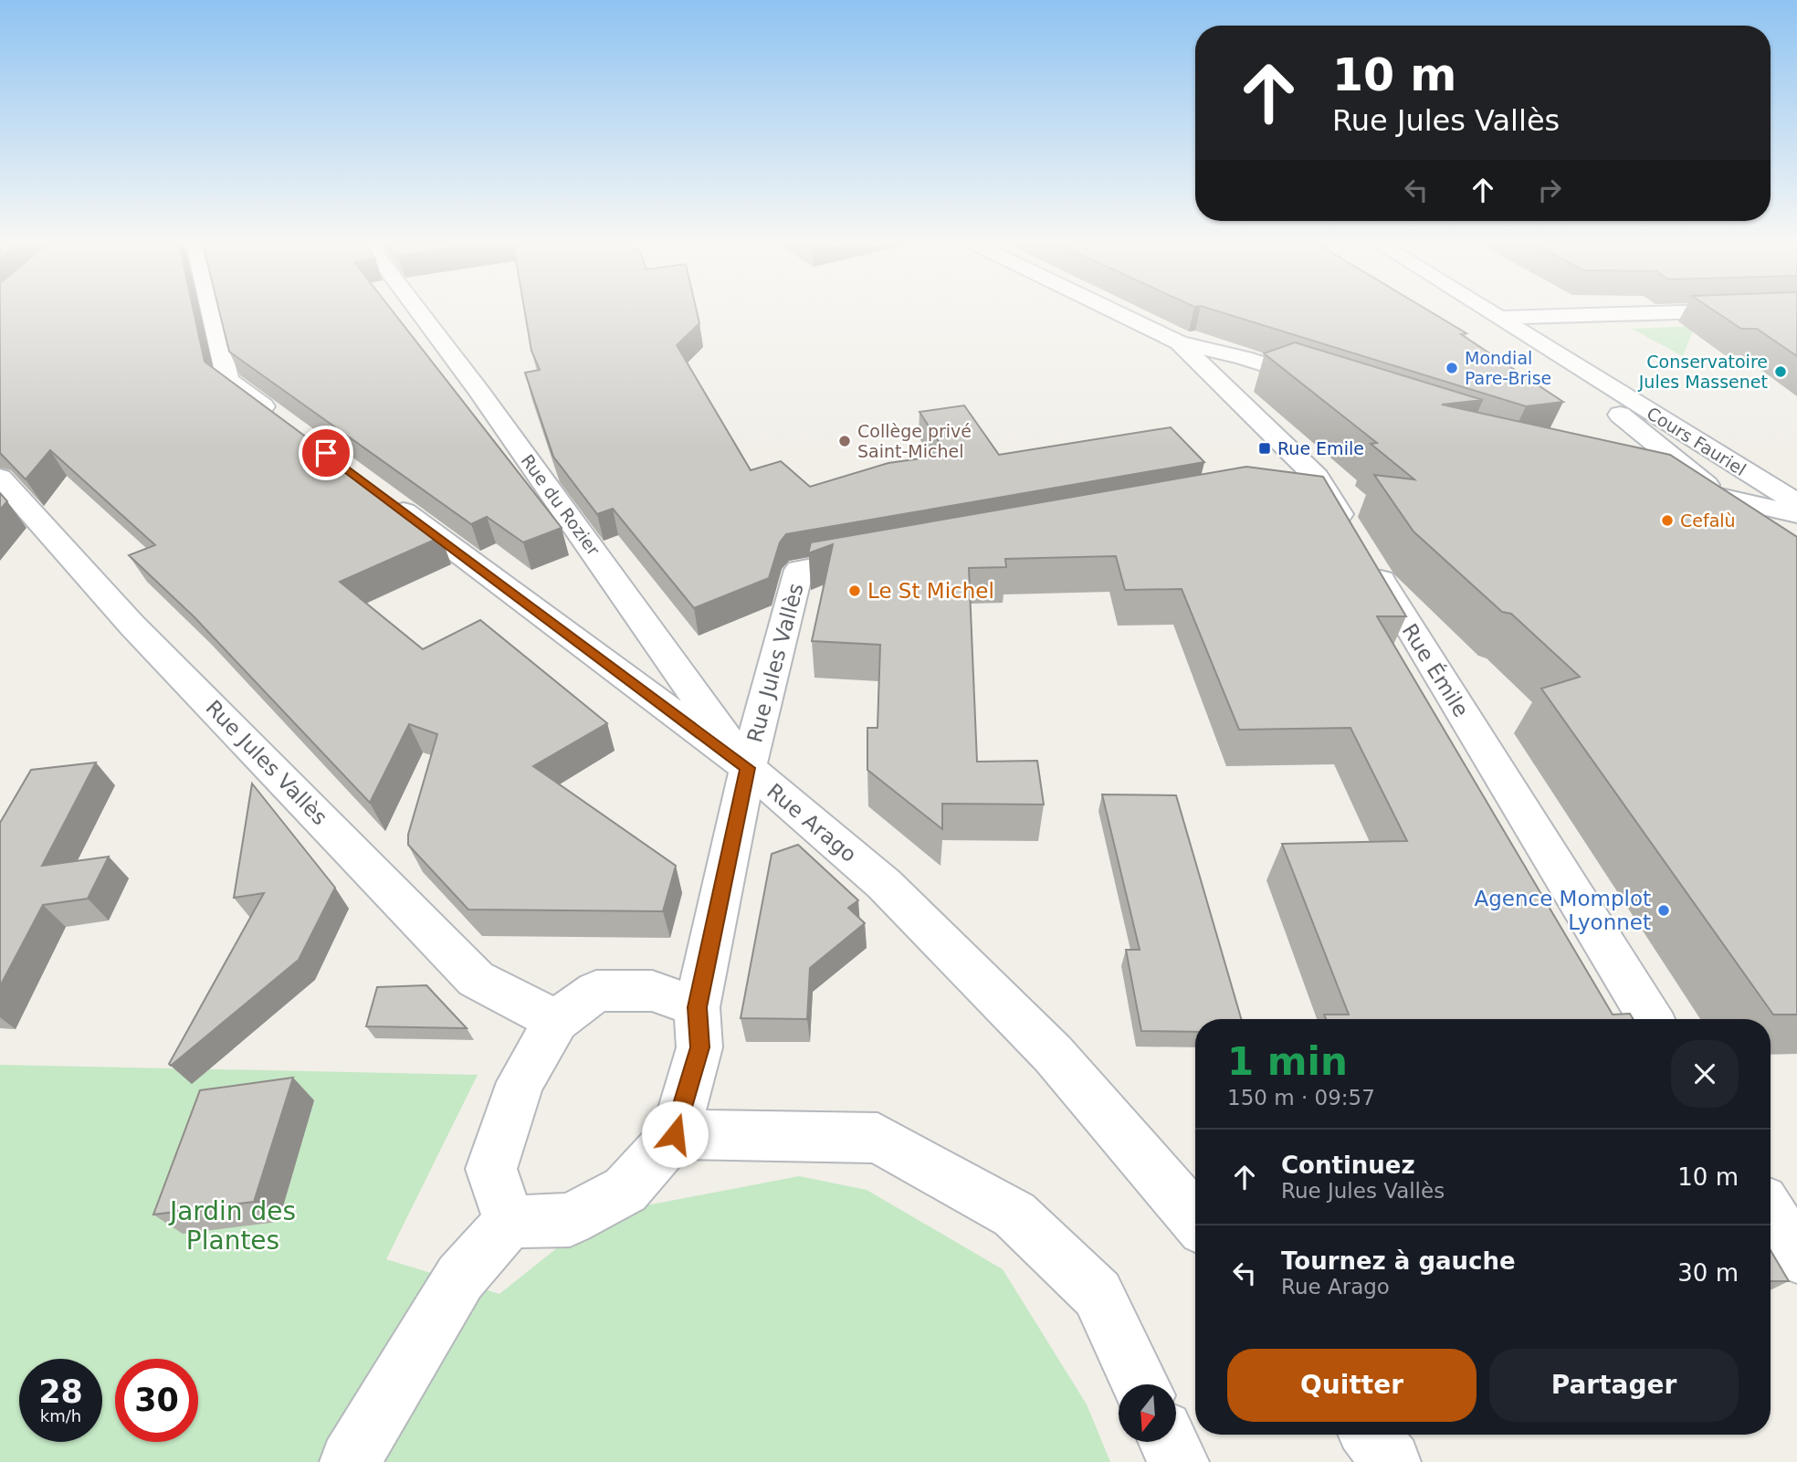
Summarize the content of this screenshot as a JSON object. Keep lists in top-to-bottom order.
{
  "streets": {
    "street": [
      "Cours Fauriel",
      "Rue du Rozier",
      "Rue Jules Vallès",
      "Rue Émile",
      "Rue Arago"
    ]
  },
  "crossings": [
    ["Rue du Rozier", "Rue Jules Vallès"],
    ["Rue du Rozier", "Rue Arago"],
    ["Rue Jules Vallès", "Rue Arago"]
  ],
  "parks": ["Jardin des Plantes"],
  "places": {
    "other": [
      "Mondial Pare-Brise",
      "Conservatoire Jules Massenet",
      "Collège privé Saint-Michel",
      "Cefalù",
      "Le St Michel",
      "Agence Momplot Lyonnet"
    ],
    "transit": ["Rue Emile"]
  },
  "north": "bottom",
  "page": {
    "turn": ["10 m", "Rue Jules Vallès"],
    "heading": ["1 min", "150 m · 09:57"],
    "list": [
      {
        "name": "Continuez",
        "note": "Rue Jules Vallès",
        "value": "10 m"
      },
      {
        "name": "Tournez à gauche",
        "note": "Rue Arago",
        "value": "30 m"
      }
    ],
    "buttons": ["Quitter", "Partager"],
    "speed": "28 km/h",
    "limit": "30"
  }
}
